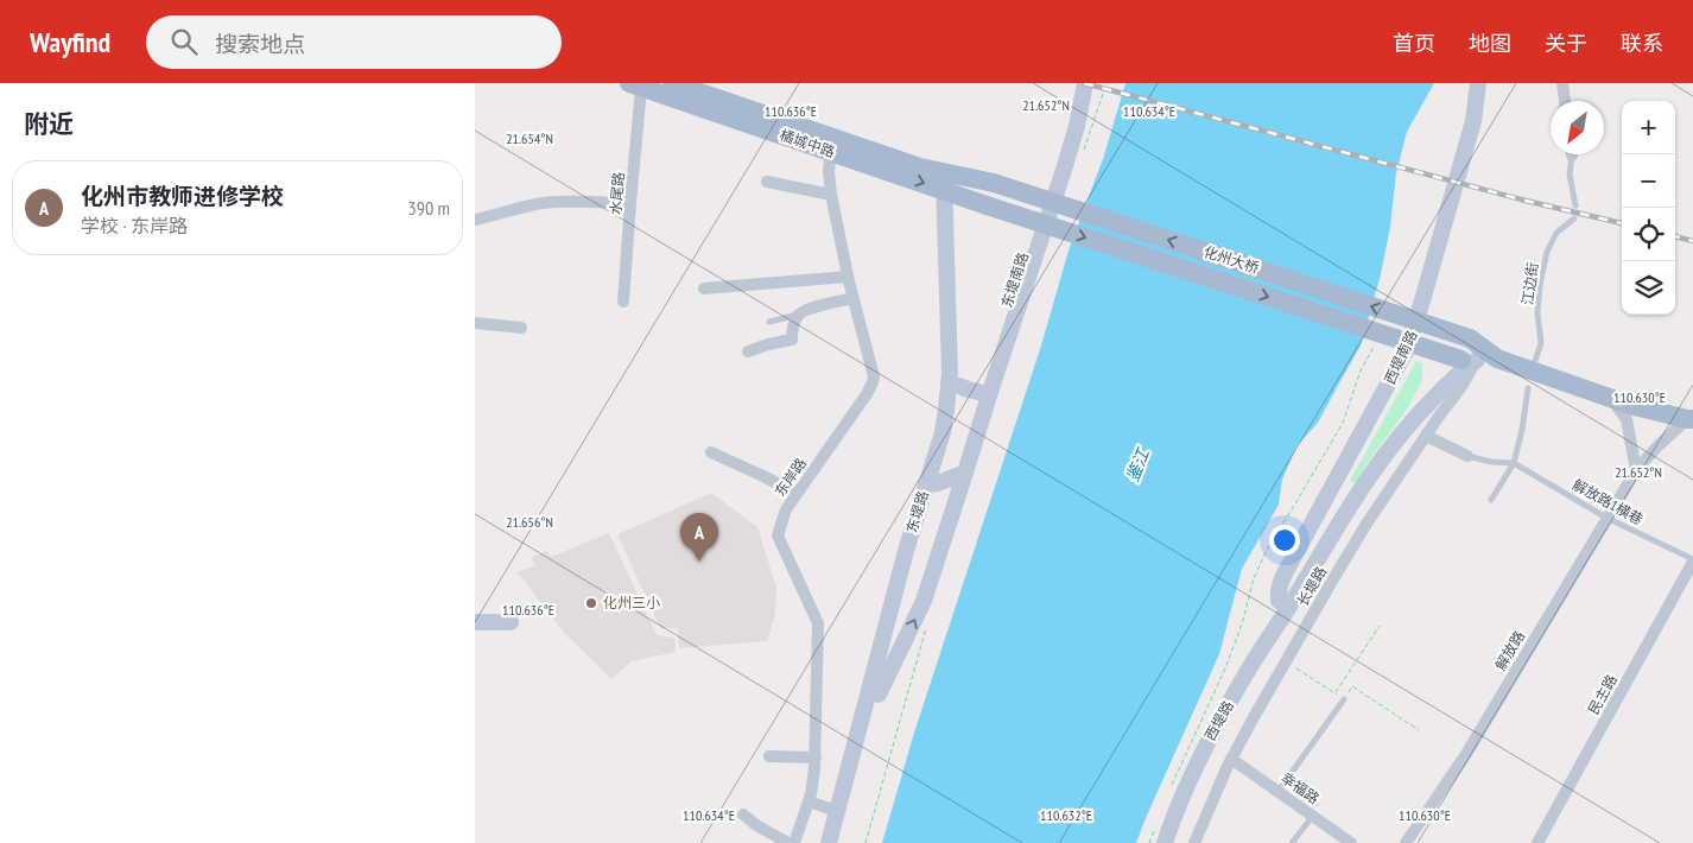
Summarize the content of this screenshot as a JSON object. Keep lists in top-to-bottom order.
{
  "streets": {
    "main road": [
      "橘城中路",
      "化州大桥",
      "东堤南路",
      "西堤南路",
      "东堤路",
      "西堤路"
    ],
    "street": [
      "水尾路",
      "东岸路",
      "长堤路",
      "解放路",
      "民主路",
      "幸福路"
    ],
    "lane": ["江边街", "解放路1横巷"]
  },
  "crossings": [
    ["橘城中路", "水尾路"],
    ["橘城中路", "化州大桥"],
    ["橘城中路", "东岸路"],
    ["橘城中路", "东堤路"],
    ["化州大桥", "长堤路"],
    ["化州大桥", "西堤路"],
    ["东堤南路", "东堤路"],
    ["西堤南路", "西堤路"],
    ["解放路1横巷", "解放路"],
    ["解放路1横巷", "民主路"],
    ["长堤路", "西堤路"],
    ["长堤路", "幸福路"]
  ],
  "water": ["鉴江"],
  "places": ["化州三小"],
  "north": "bottom left",
  "page": {
    "header": "Wayfind",
    "search": "搜索地点",
    "nav": [
      "首页",
      "地图",
      "关于",
      "联系"
    ],
    "heading": "附近",
    "map_buttons": ["+", "−"],
    "list": [
      {
        "mark": "A",
        "name": "化州市教师进修学校",
        "note": "学校 · 东岸路",
        "value": "390 m"
      }
    ],
    "pins": "A"
  },
  "coordinates": [
    "21.652°N",
    "110.636°E",
    "110.634°E",
    "21.654°N",
    "110.630°E",
    "21.656°N",
    "110.632°E"
  ]
}
